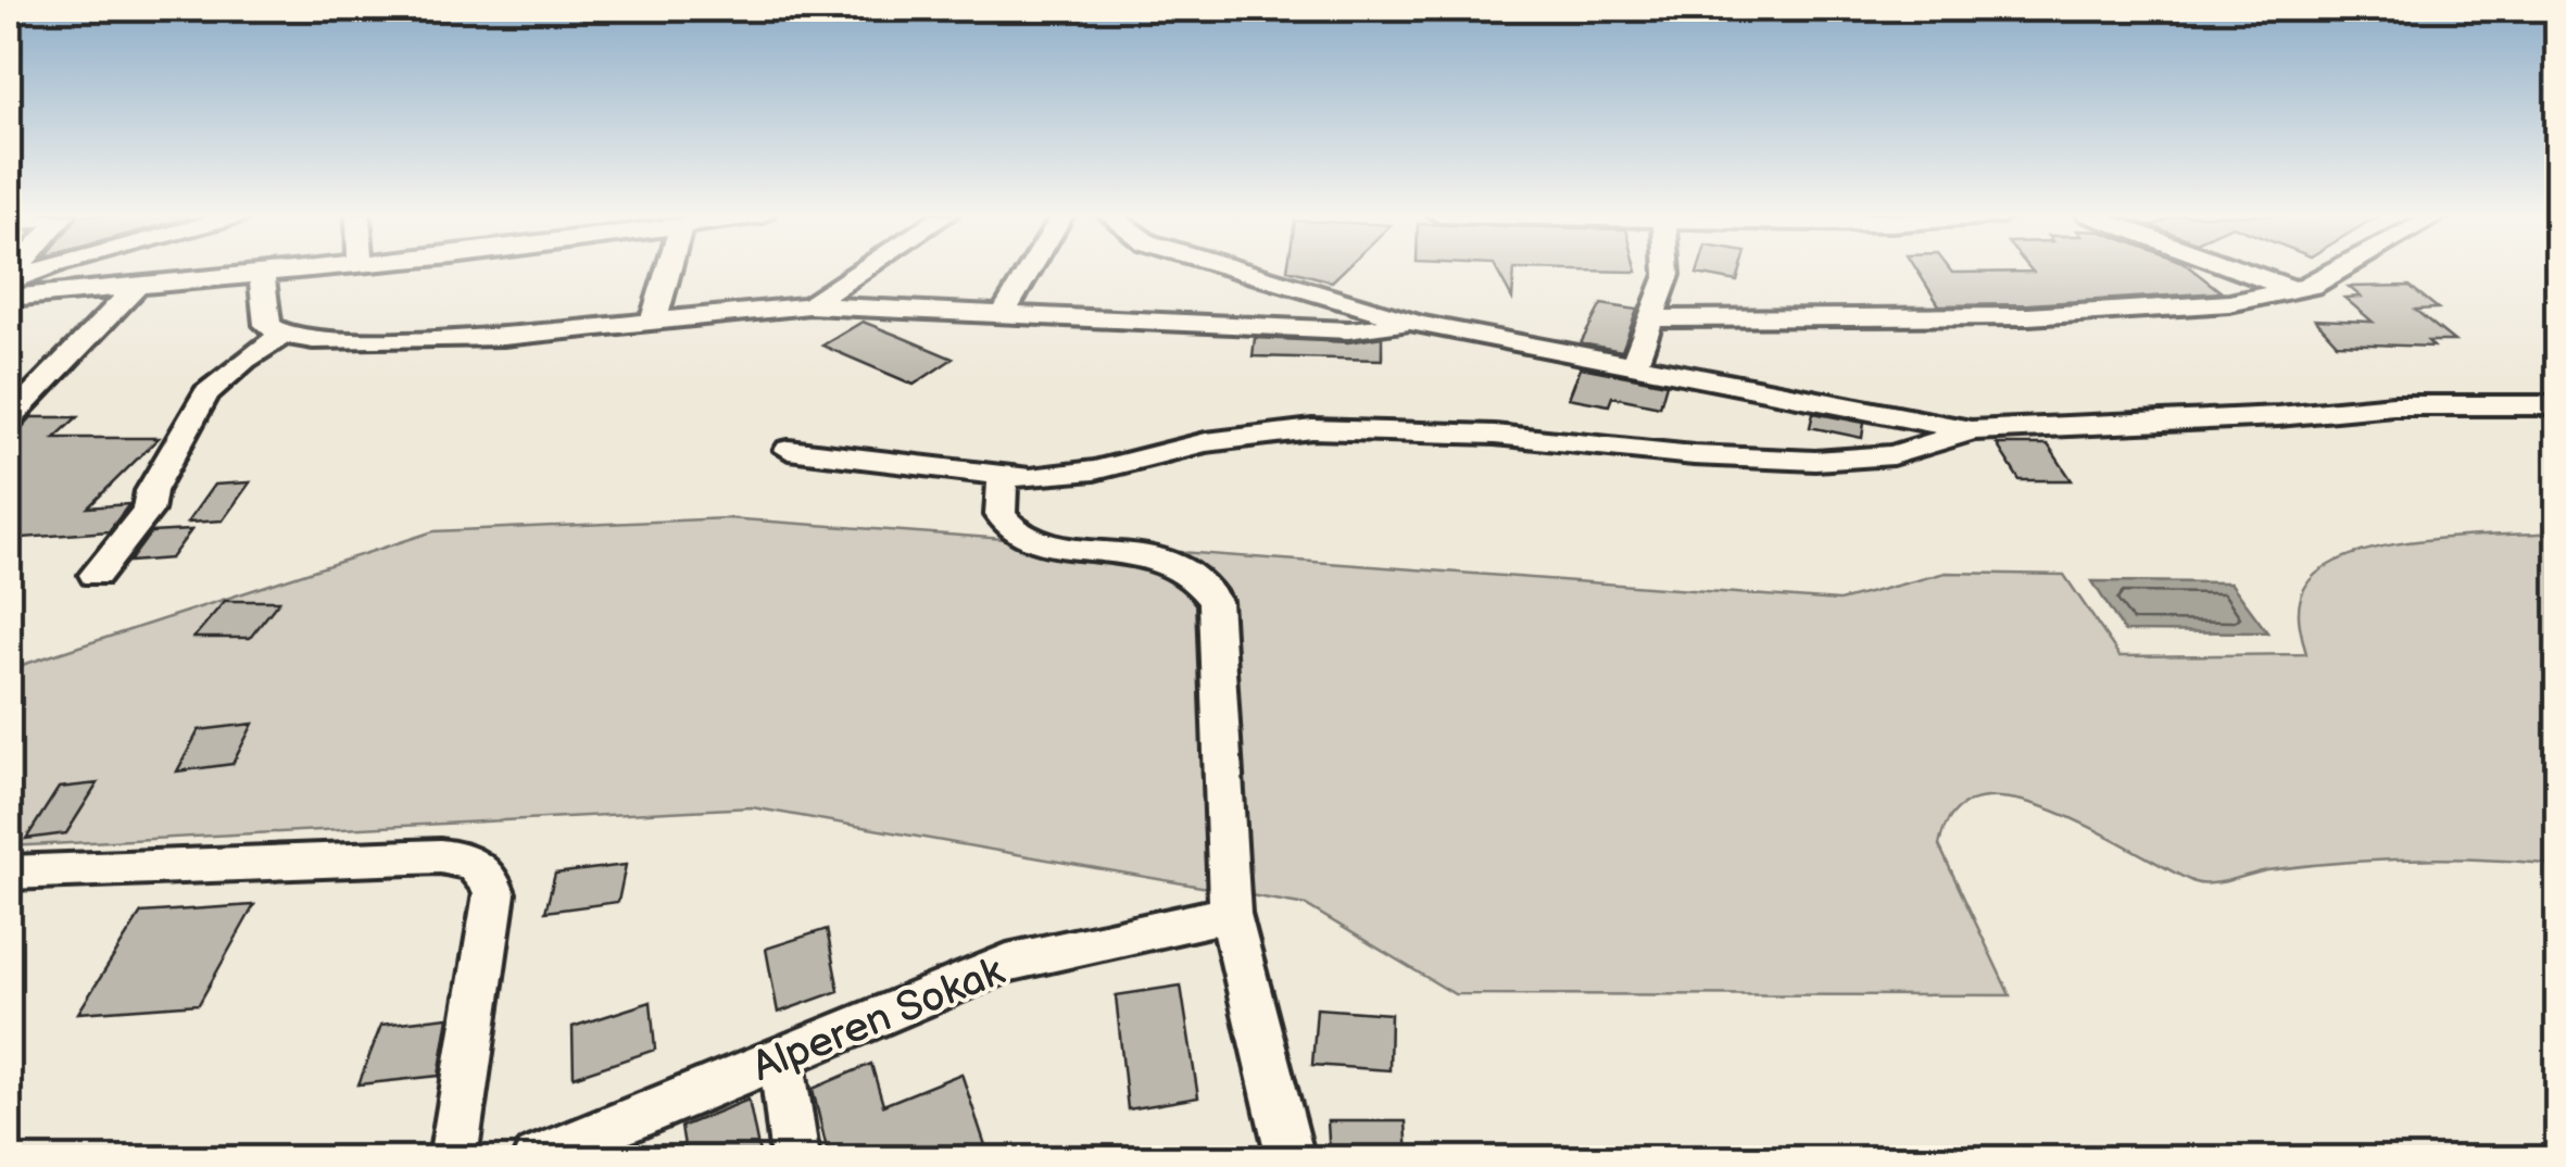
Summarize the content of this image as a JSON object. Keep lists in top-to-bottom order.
{
  "streets": {
    "street": ["Alperen Sokak"]
  }
}
